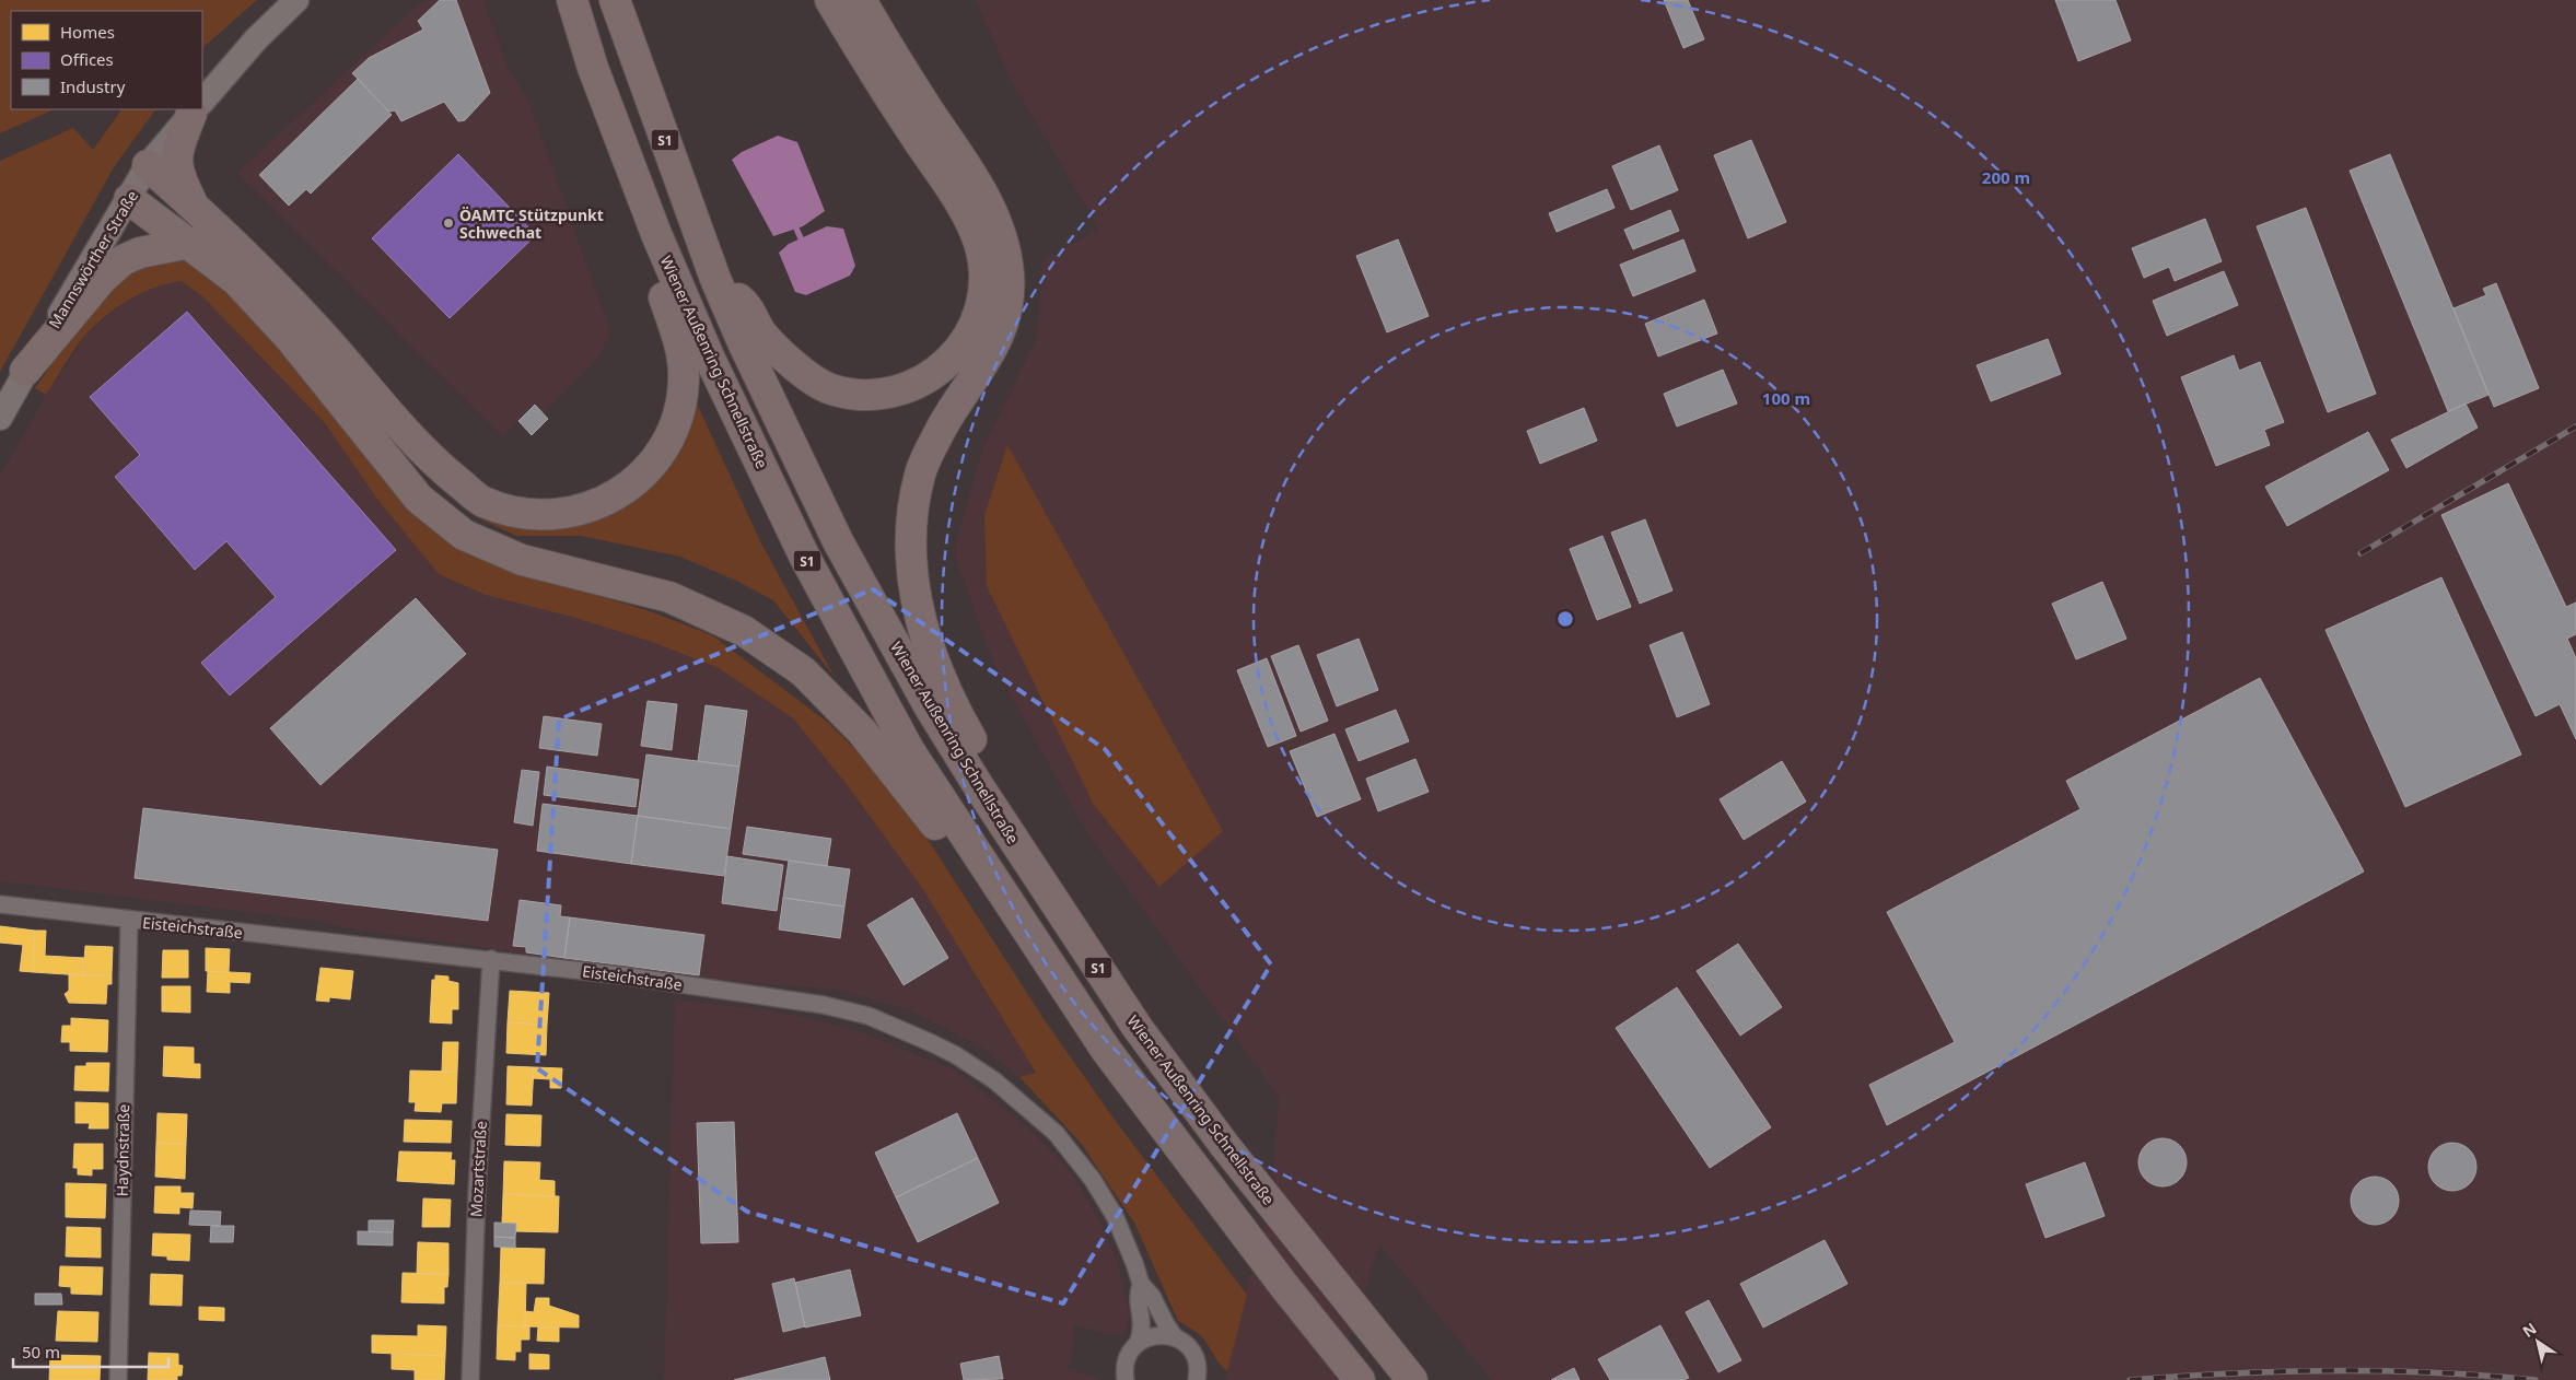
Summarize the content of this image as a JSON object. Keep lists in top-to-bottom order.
{
  "streets": {
    "highway": ["S1", "Wiener Außenring Schnellstraße"],
    "main road": ["Mannswörther Straße"],
    "street": ["Eisteichstraße", "Haydnstraße", "Mozartstraße"]
  },
  "crossings": [
    ["Eisteichstraße", "Haydnstraße"],
    ["Eisteichstraße", "Mozartstraße"]
  ],
  "places": ["ÖAMTC Stützpunkt Schwechat"],
  "legend": ["Homes", "Offices", "Industry"],
  "scale_bar": "50 m",
  "north": "top left",
  "rings": ["200 m", "100 m"]
}
